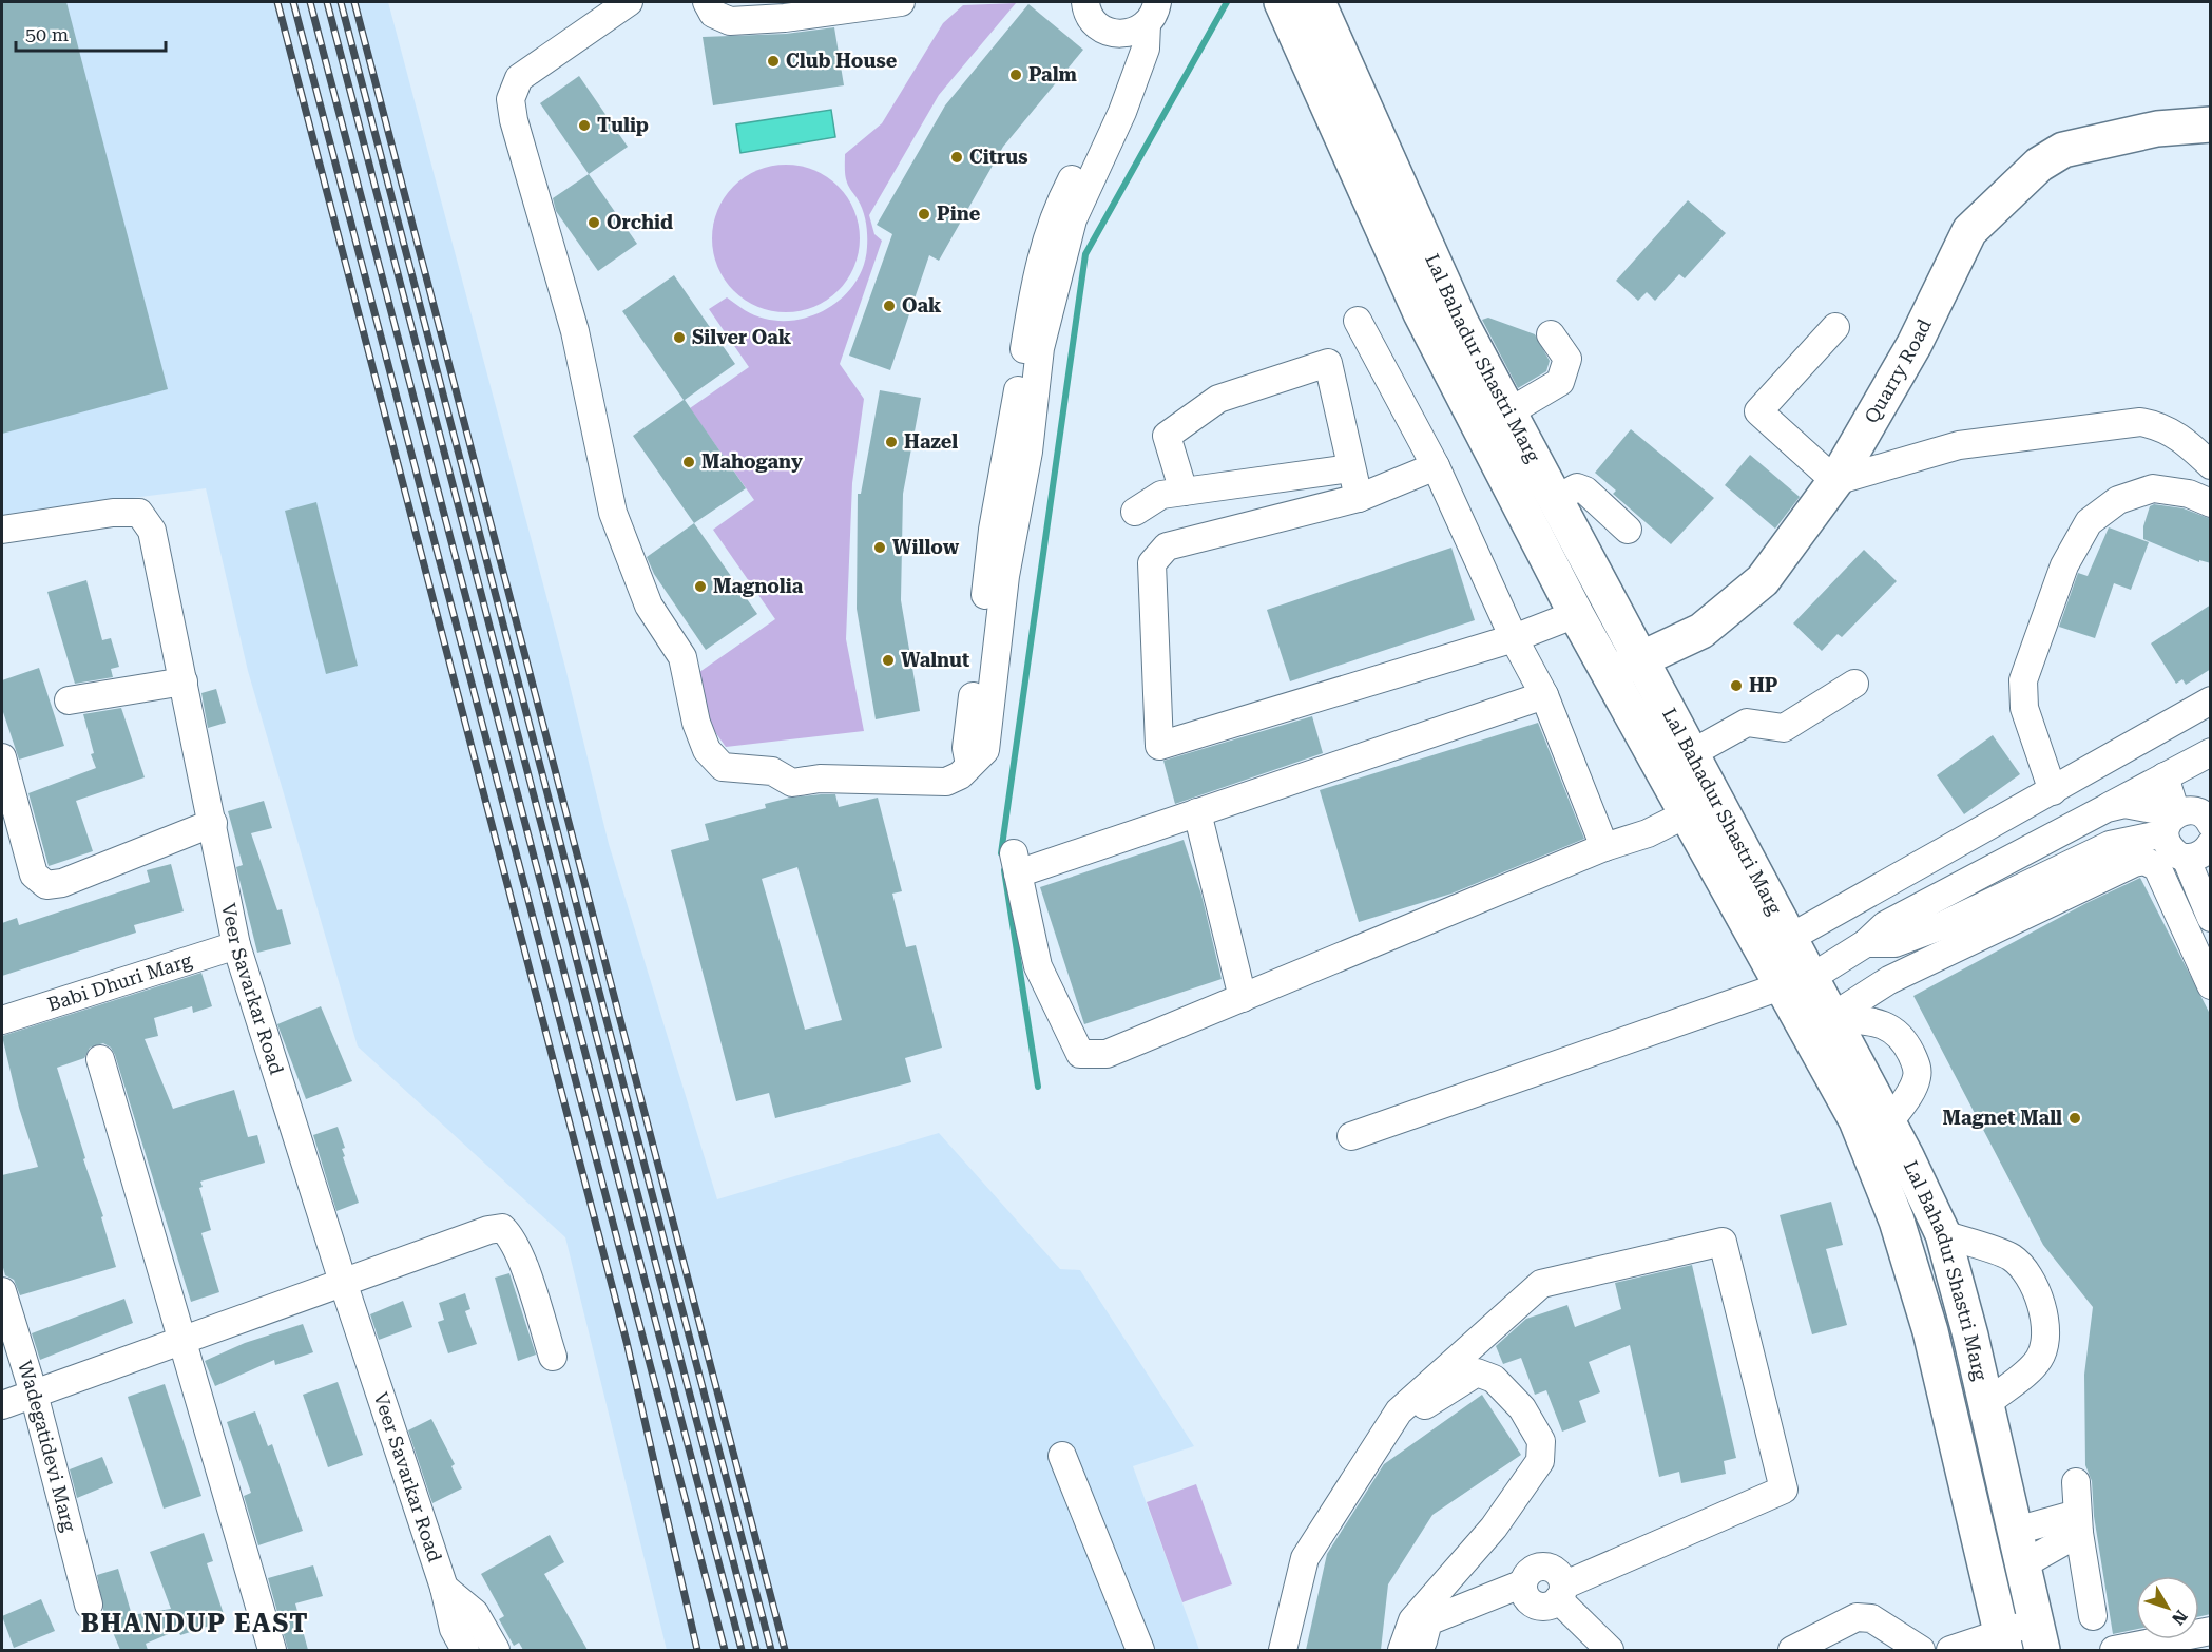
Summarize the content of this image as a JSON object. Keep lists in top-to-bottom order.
{
  "streets": {
    "main road": ["Lal Bahadur Shastri Marg", "Quarry Road"],
    "street": ["Babi Dhuri Marg", "Veer Savarkar Road", "Wadegatidevi Marg"]
  },
  "crossings": [
    ["Lal Bahadur Shastri Marg", "Quarry Road"],
    ["Babi Dhuri Marg", "Veer Savarkar Road"]
  ],
  "districts": ["BHANDUP EAST"],
  "places": [
    "Club House",
    "Palm",
    "Tulip",
    "Citrus",
    "Pine",
    "Orchid",
    "Oak",
    "Silver Oak",
    "Hazel",
    "Mahogany",
    "Willow",
    "Magnolia",
    "Walnut",
    "HP",
    "Magnet Mall"
  ],
  "scale_bar": "50 m",
  "north": "bottom right"
}
